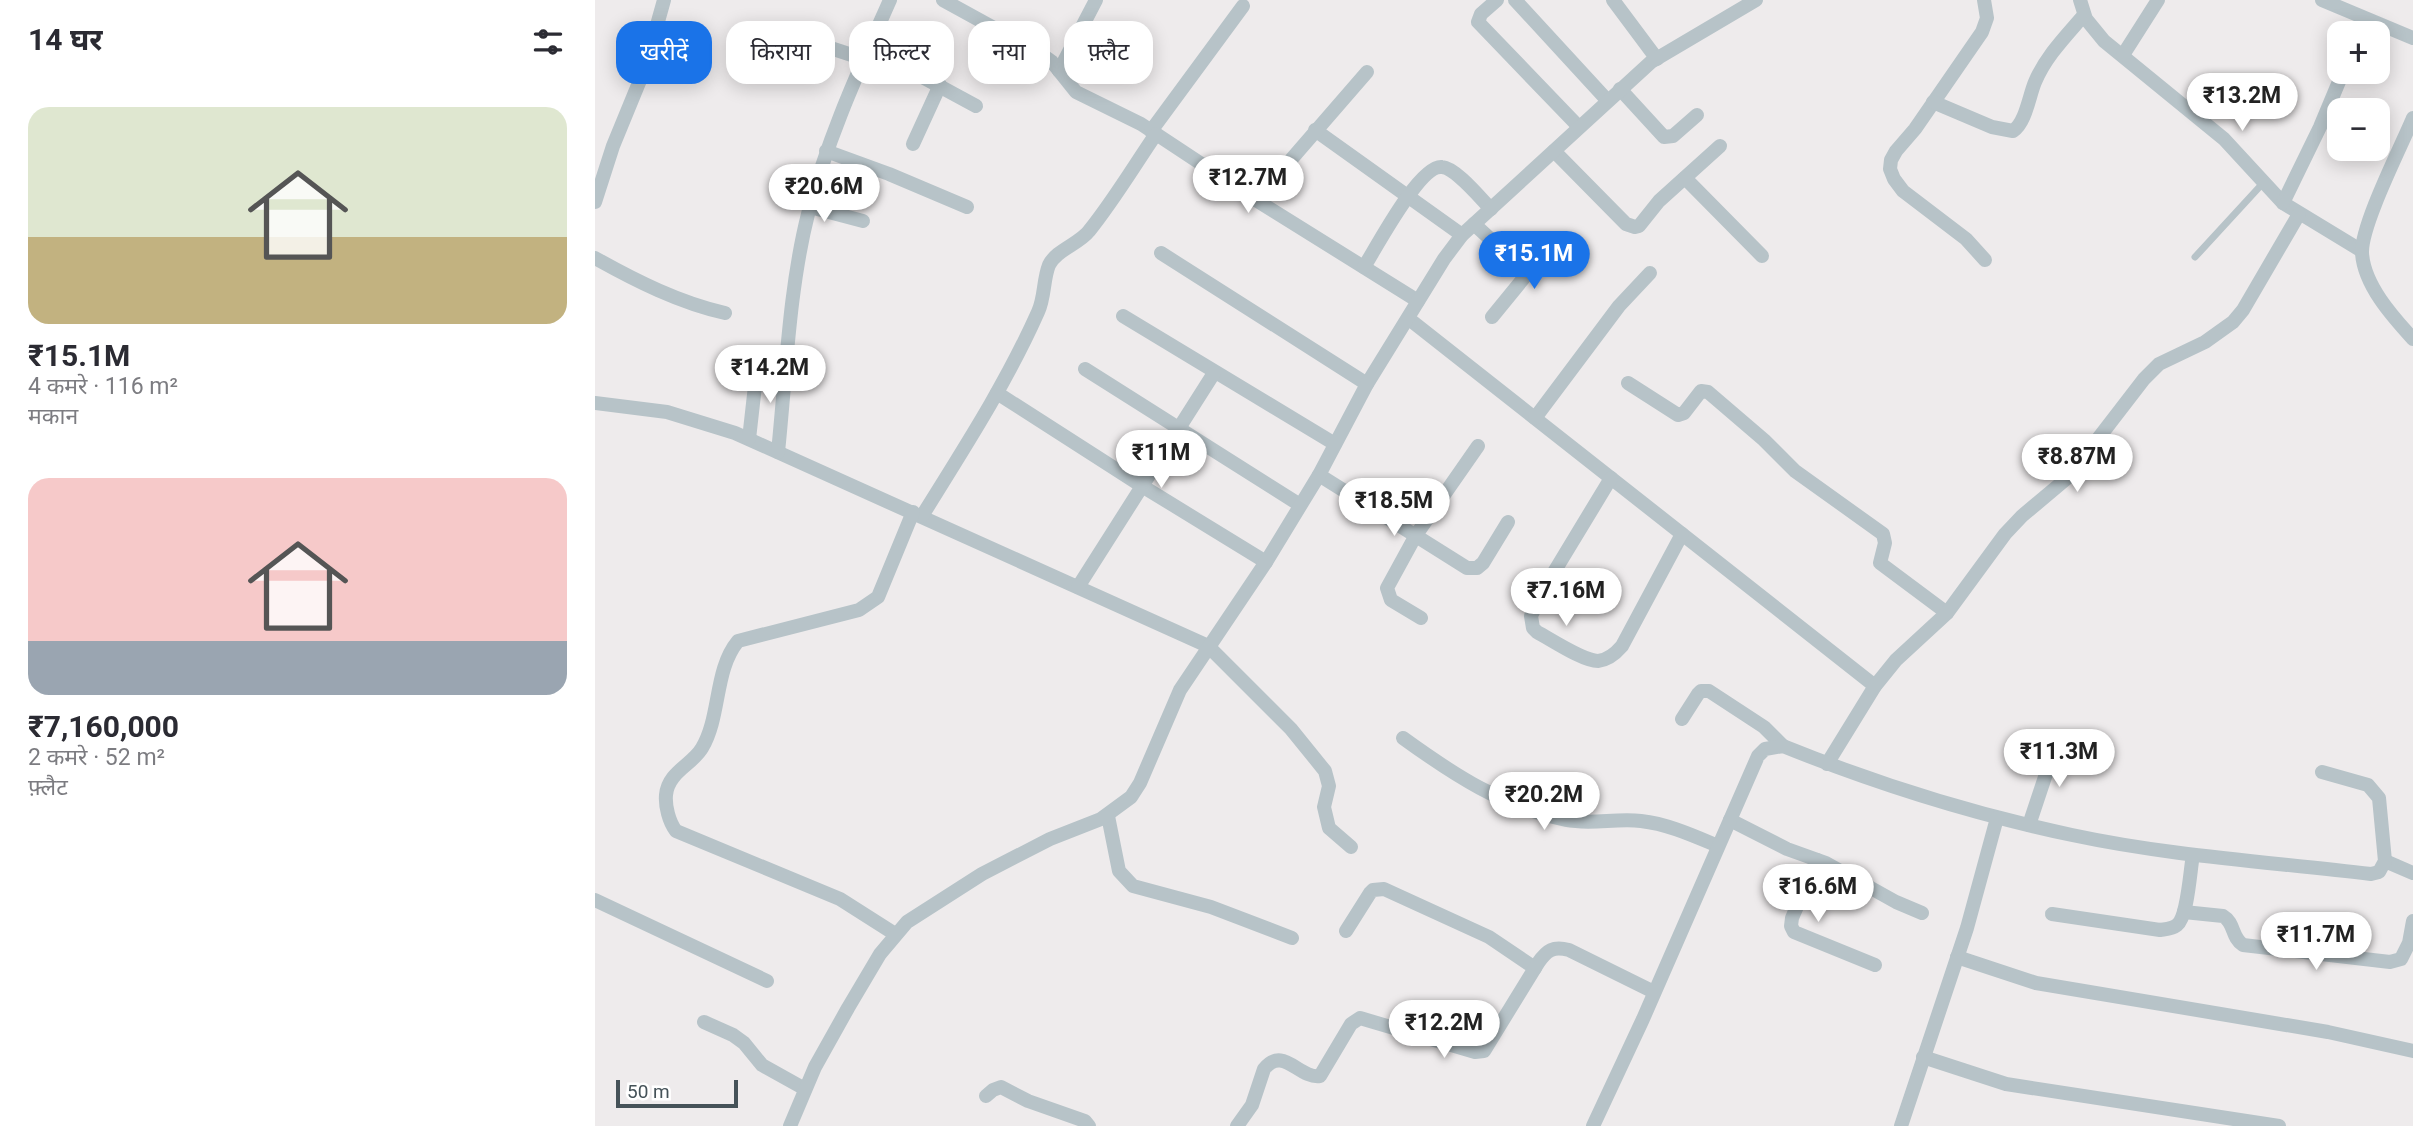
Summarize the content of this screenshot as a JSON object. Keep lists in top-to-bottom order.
{
  "scale_bar": "50 m",
  "page": {
    "heading": "14 घर",
    "map_buttons": ["+", "−"],
    "chip": [
      "खरीदें",
      "किराया",
      "फ़िल्टर",
      "नया",
      "फ़्लैट"
    ],
    "price": [
      "₹13.2M",
      "₹12.7M",
      "₹20.6M",
      "₹15.1M",
      "₹14.2M",
      "₹11M",
      "₹8.87M",
      "₹18.5M",
      "₹7.16M",
      "₹11.3M",
      "₹20.2M",
      "₹16.6M",
      "₹11.7M",
      "₹12.2M"
    ],
    "list": [
      {
        "name": "₹15.1M",
        "note": "4 कमरे · 116 m² · मकान"
      },
      {
        "name": "₹7,160,000",
        "note": "2 कमरे · 52 m² · फ़्लैट"
      }
    ],
    "scale": "50 m"
  }
}
